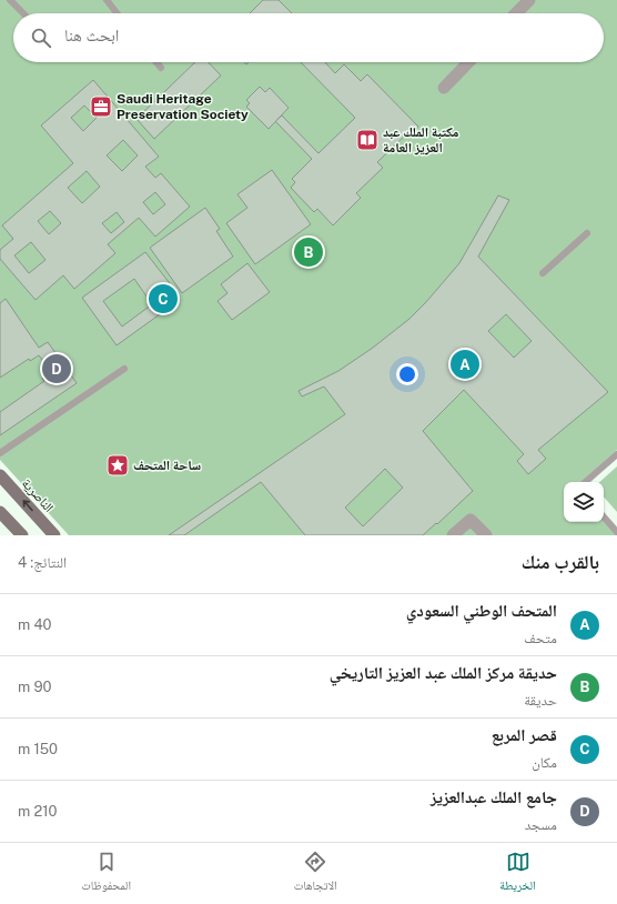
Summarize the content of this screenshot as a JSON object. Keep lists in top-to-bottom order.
{
  "streets": {
    "main road": ["الناصرية"]
  },
  "places": {
    "office": ["Saudi Heritage Preservation Society"],
    "library": ["مكتبة الملك عبد العزيز العامة"],
    "place": ["ساحة المتحف"]
  },
  "page": {
    "search": "ابحث هنا",
    "pins": [
      "B",
      "C",
      "A",
      "D"
    ],
    "heading": ["بالقرب منك", "النتائج: 4"],
    "list": [
      {
        "mark": "A",
        "name": "المتحف الوطني السعودي",
        "note": "متحف",
        "value": "40 m"
      },
      {
        "mark": "B",
        "name": "حديقة مركز الملك عبد العزيز التاريخي",
        "note": "حديقة",
        "value": "90 m"
      },
      {
        "mark": "C",
        "name": "قصر المربع",
        "note": "مكان",
        "value": "150 m"
      },
      {
        "mark": "D",
        "name": "جامع الملك عبدالعزيز",
        "note": "مسجد",
        "value": "210 m"
      }
    ],
    "nav": ["الخريطة", "الاتجاهات", "المحفوظات"]
  }
}
